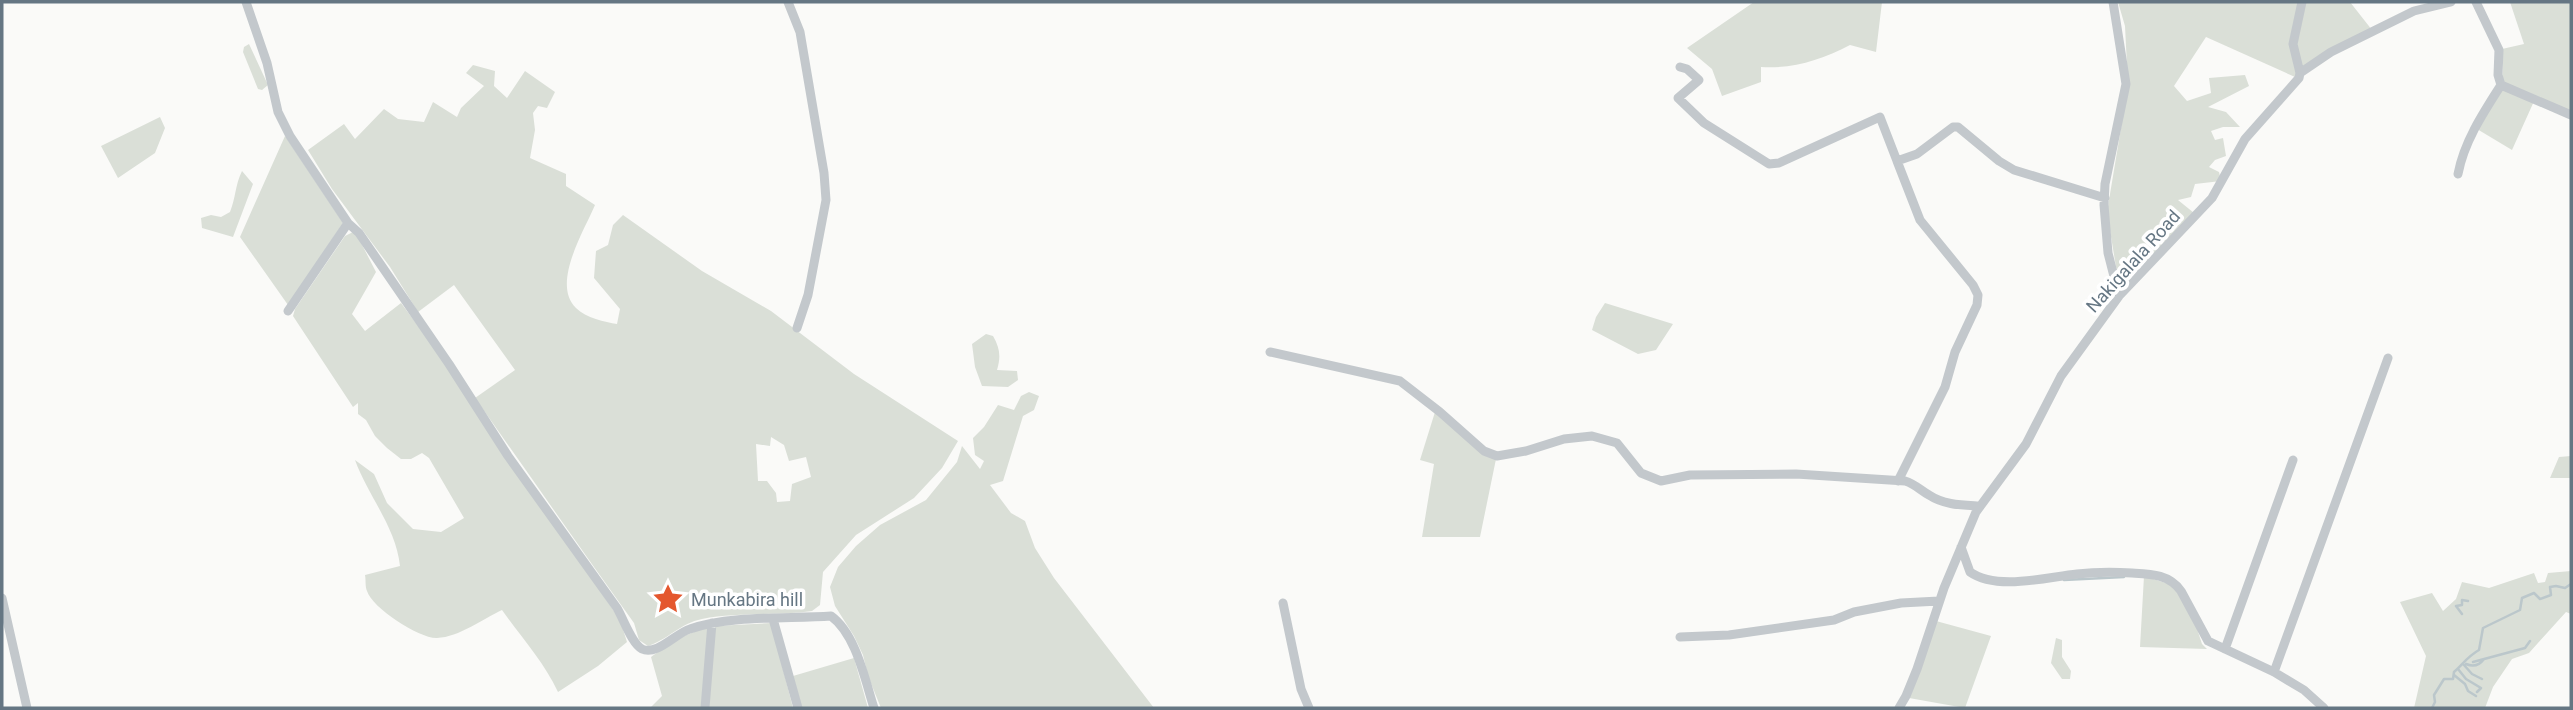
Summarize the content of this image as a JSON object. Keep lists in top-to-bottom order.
{
  "streets": {
    "street": ["Nakigalala Road"]
  },
  "places": {
    "place": ["Munkabira hill"]
  }
}
